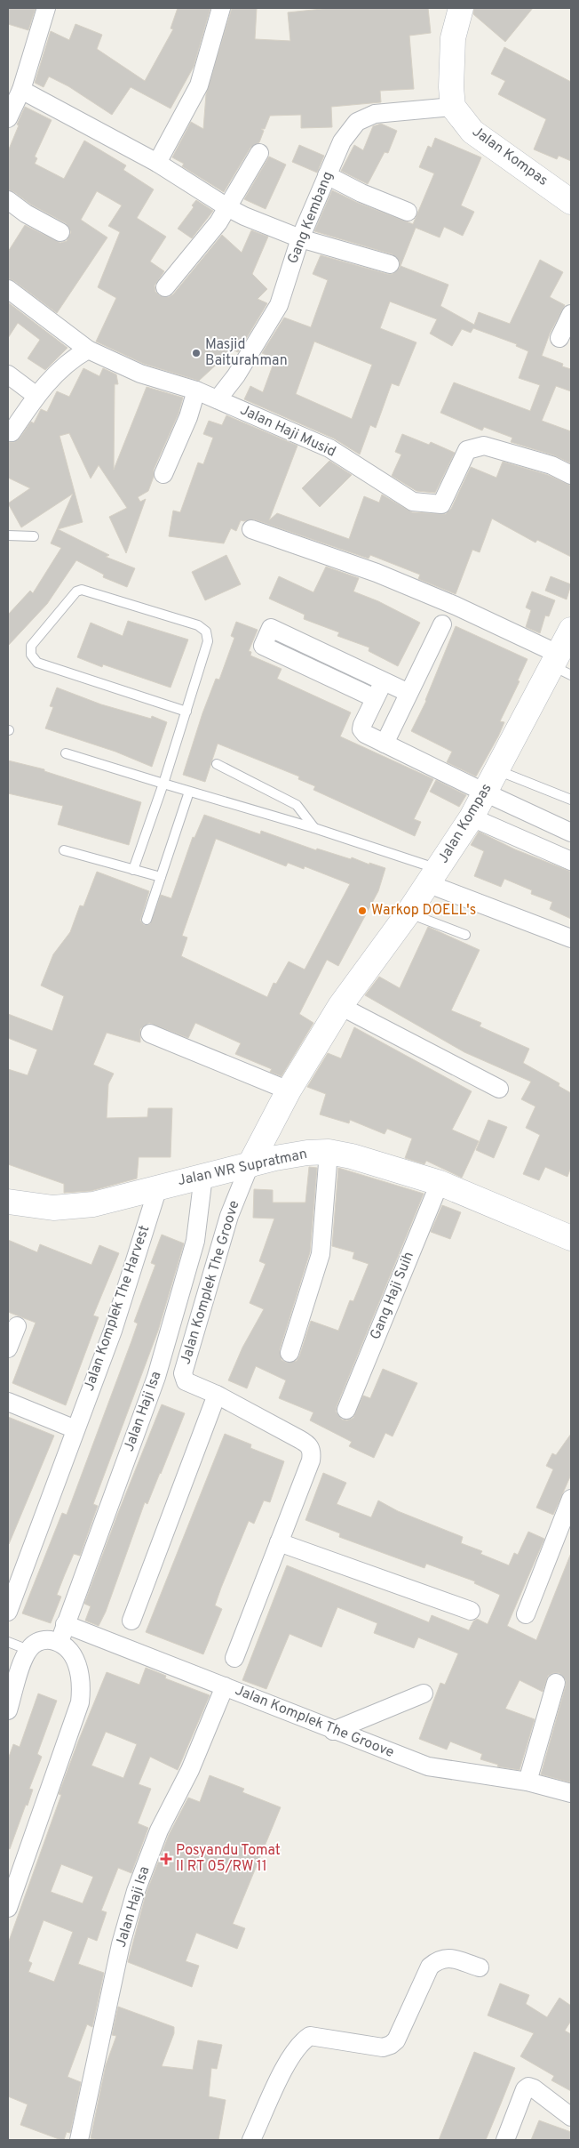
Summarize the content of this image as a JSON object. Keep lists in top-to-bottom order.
{
  "streets": {
    "main road": ["Jalan Kompas", "Jalan WR Supratman"],
    "street": [
      "Gang Kembang",
      "Jalan Haji Musid",
      "Jalan Komplek The Groove",
      "Gang Haji Suih",
      "Jalan Komplek The Harvest",
      "Jalan Haji Isa"
    ]
  },
  "crossings": [
    ["Jalan Kompas", "Gang Kembang"],
    ["Jalan Kompas", "Jalan WR Supratman"],
    ["Jalan Kompas", "Jalan Komplek The Groove"],
    ["Gang Kembang", "Jalan Haji Musid"],
    ["Jalan WR Supratman", "Jalan Komplek The Groove"],
    ["Jalan WR Supratman", "Gang Haji Suih"],
    ["Jalan WR Supratman", "Jalan Komplek The Harvest"],
    ["Jalan WR Supratman", "Jalan Haji Isa"],
    ["Jalan Komplek The Groove", "Jalan Haji Isa"]
  ],
  "places": {
    "other": ["Masjid Baiturahman", "Warkop DOELL's"],
    "health": ["Posyandu Tomat II RT 05/RW 11"]
  }
}
